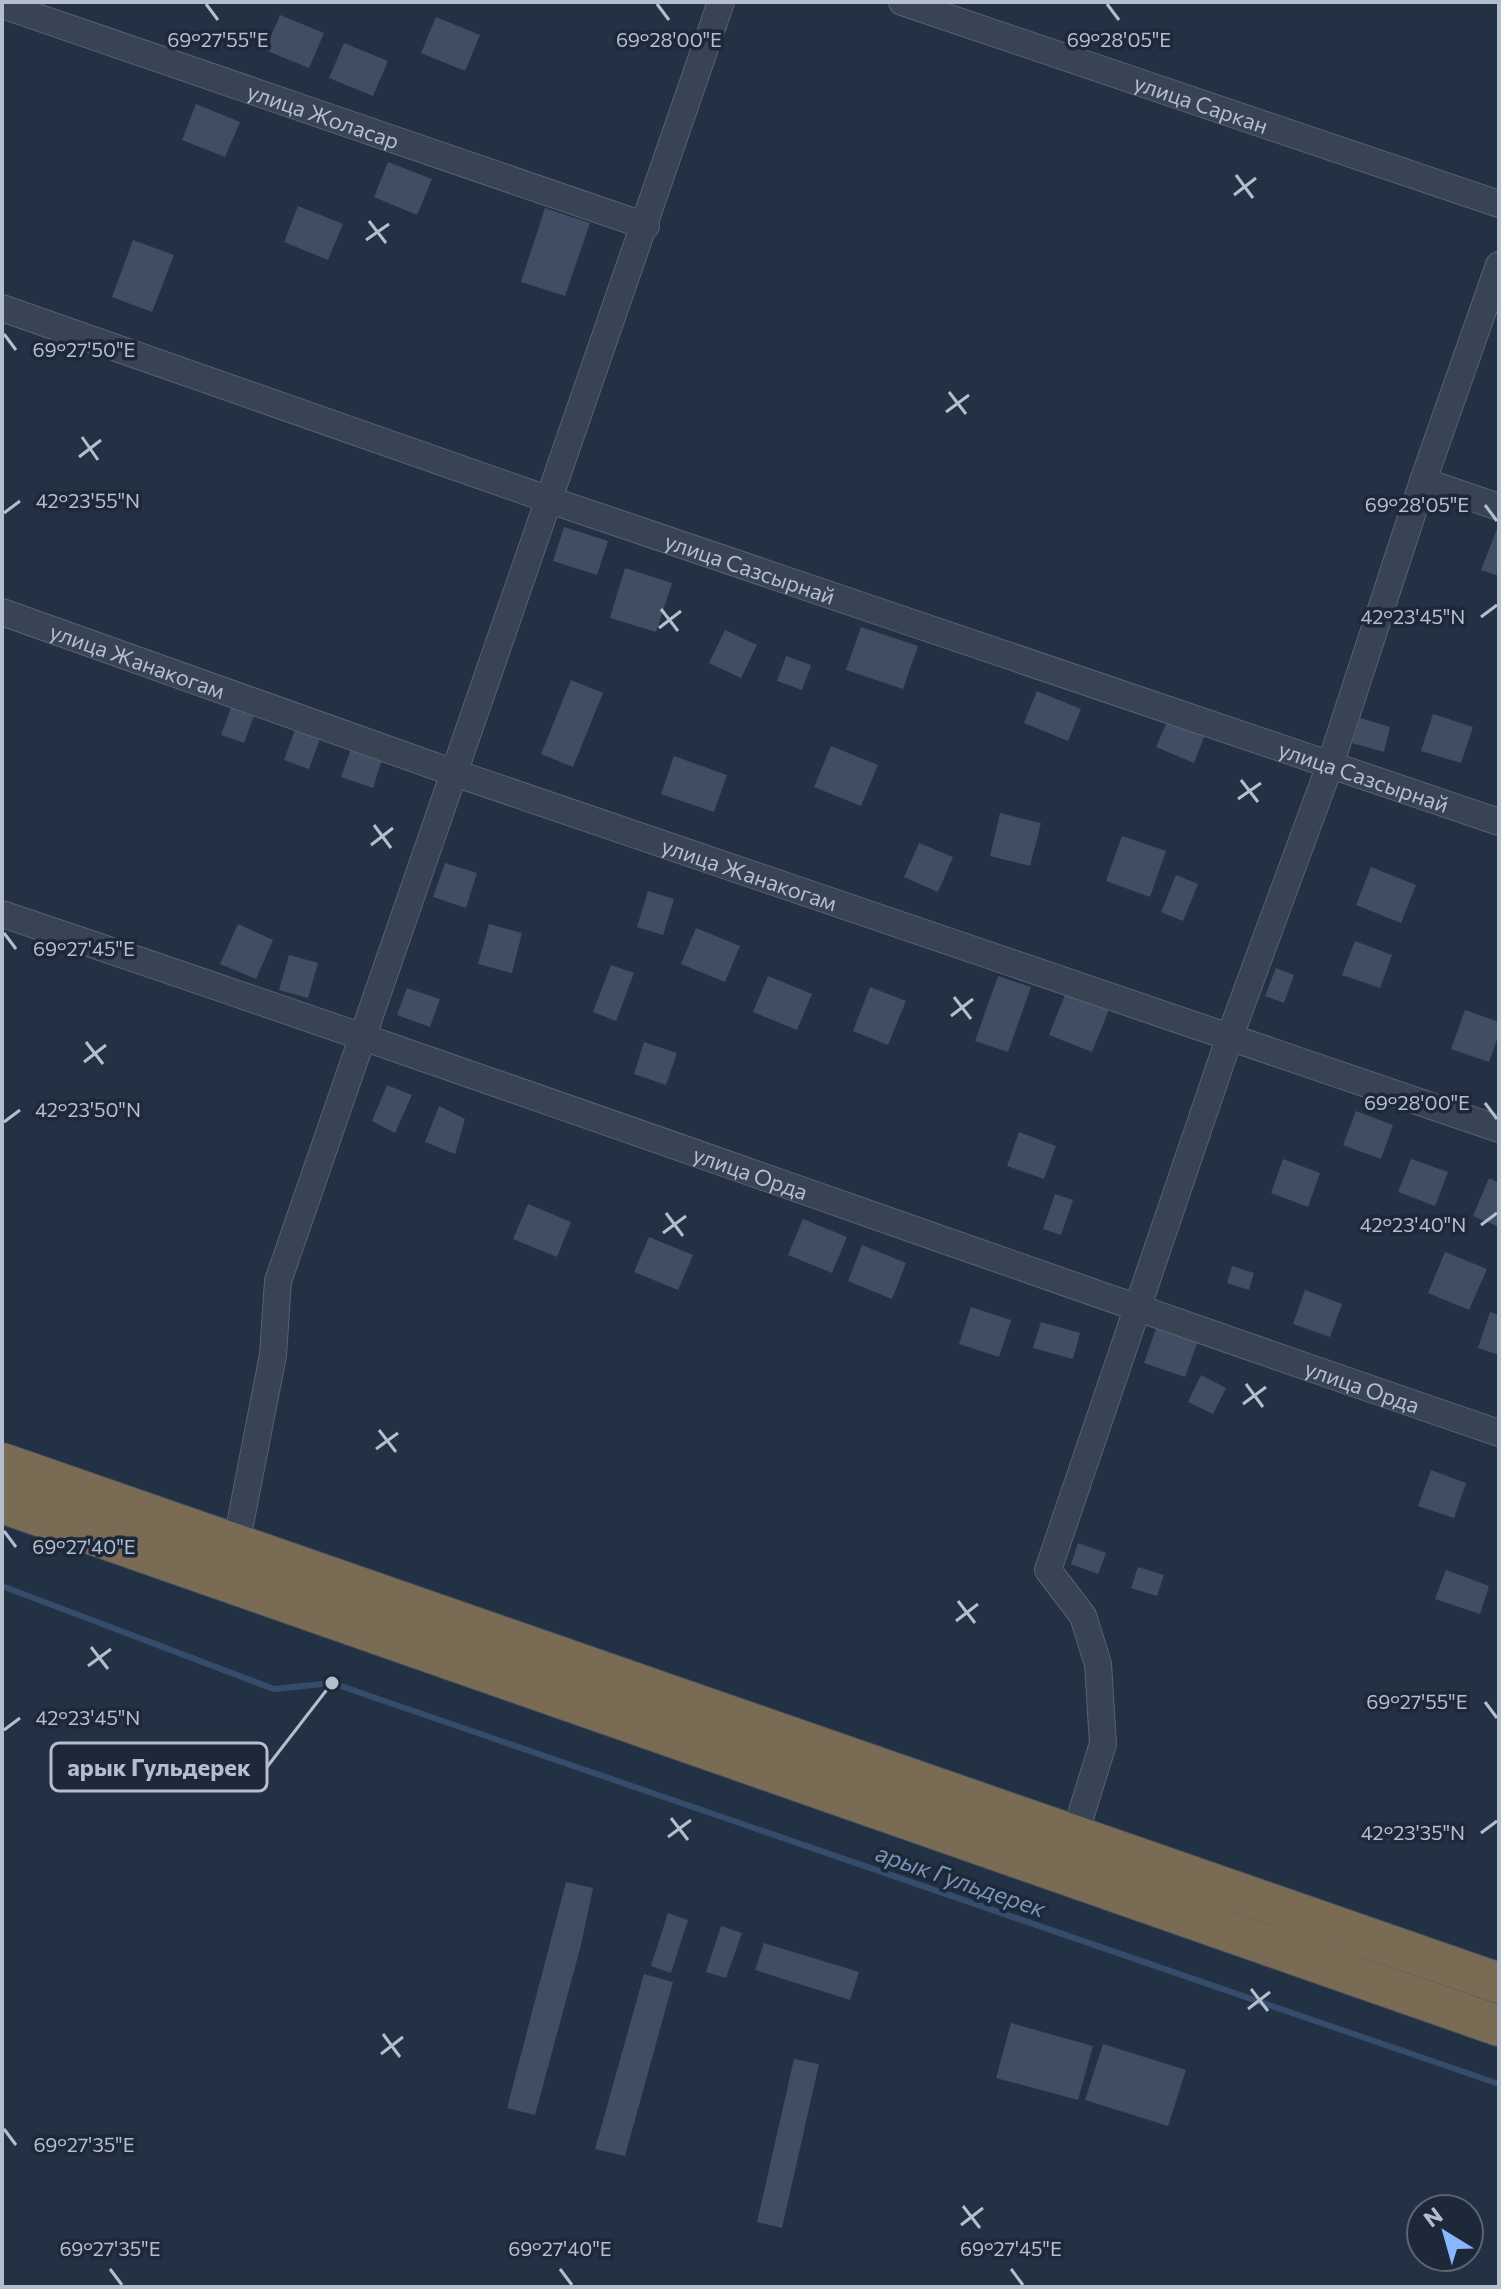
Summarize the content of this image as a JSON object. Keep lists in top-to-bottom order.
{
  "streets": {
    "street": [
      "улица Саркан",
      "улица Жоласар",
      "улица Сазсырнай",
      "улица Жанакогам",
      "улица Орда"
    ]
  },
  "water": ["арык Гульдерек"],
  "places": ["арык Гульдерек"],
  "north": "top left",
  "coordinates": [
    "69°27'55\"E",
    "69°28'00\"E",
    "69°28'05\"E",
    "69°27'50\"E",
    "42°23'55\"N",
    "42°23'45\"N",
    "69°27'45\"E",
    "42°23'50\"N",
    "42°23'40\"N",
    "69°27'40\"E",
    "42°23'35\"N",
    "69°27'35\"E"
  ]
}
